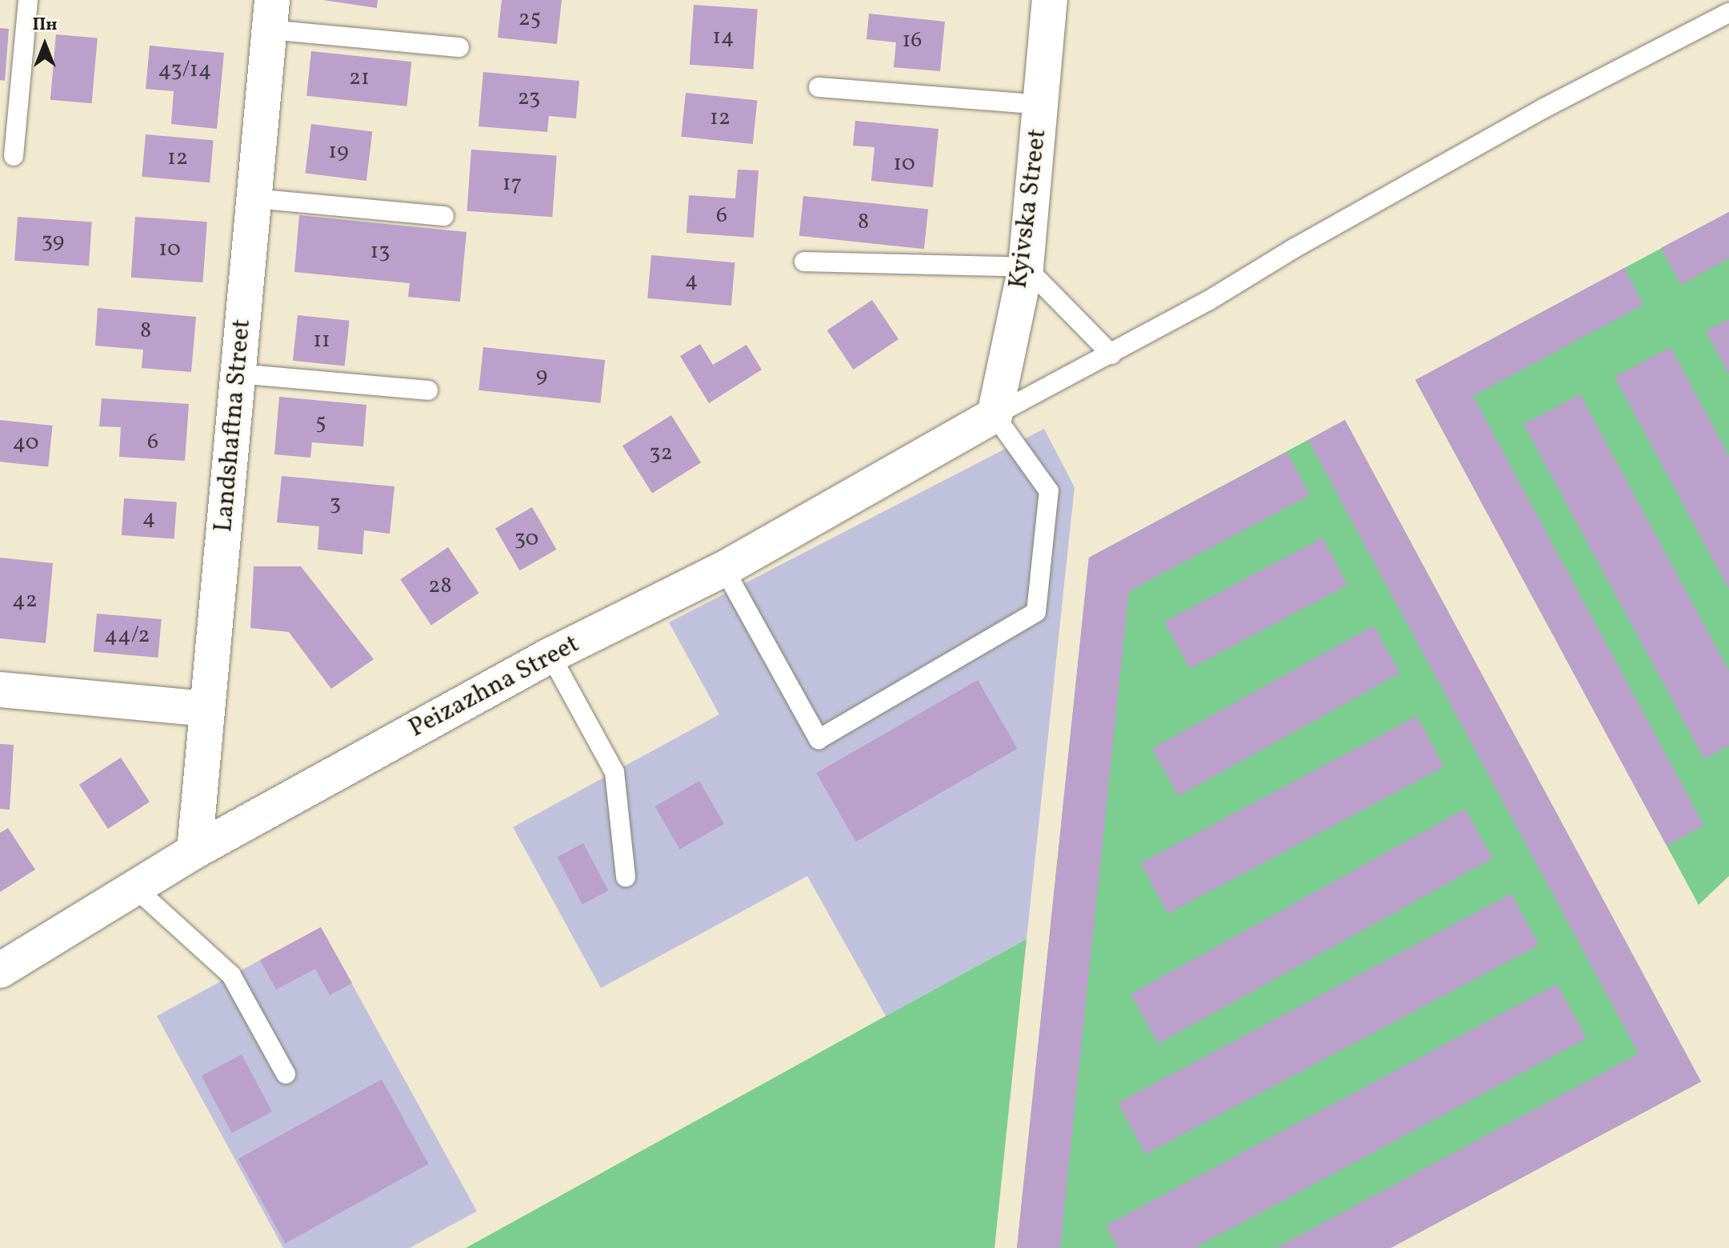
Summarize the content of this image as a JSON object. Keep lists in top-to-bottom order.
{
  "streets": {
    "street": ["Kyivska Street", "Landshaftna Street", "Peizazhna Street"]
  },
  "crossings": [
    ["Kyivska Street", "Peizazhna Street"],
    ["Landshaftna Street", "Peizazhna Street"]
  ],
  "house_numbers": [
    "25",
    "14",
    "16",
    "43/14",
    "21",
    "23",
    "12",
    "19",
    "12",
    "10",
    "17",
    "6",
    "8",
    "39",
    "10",
    "13",
    "4",
    "8",
    "11",
    "9",
    "5",
    "6",
    "40",
    "32",
    "3",
    "4",
    "30",
    "28",
    "42",
    "44/2"
  ],
  "north": "top"
}
